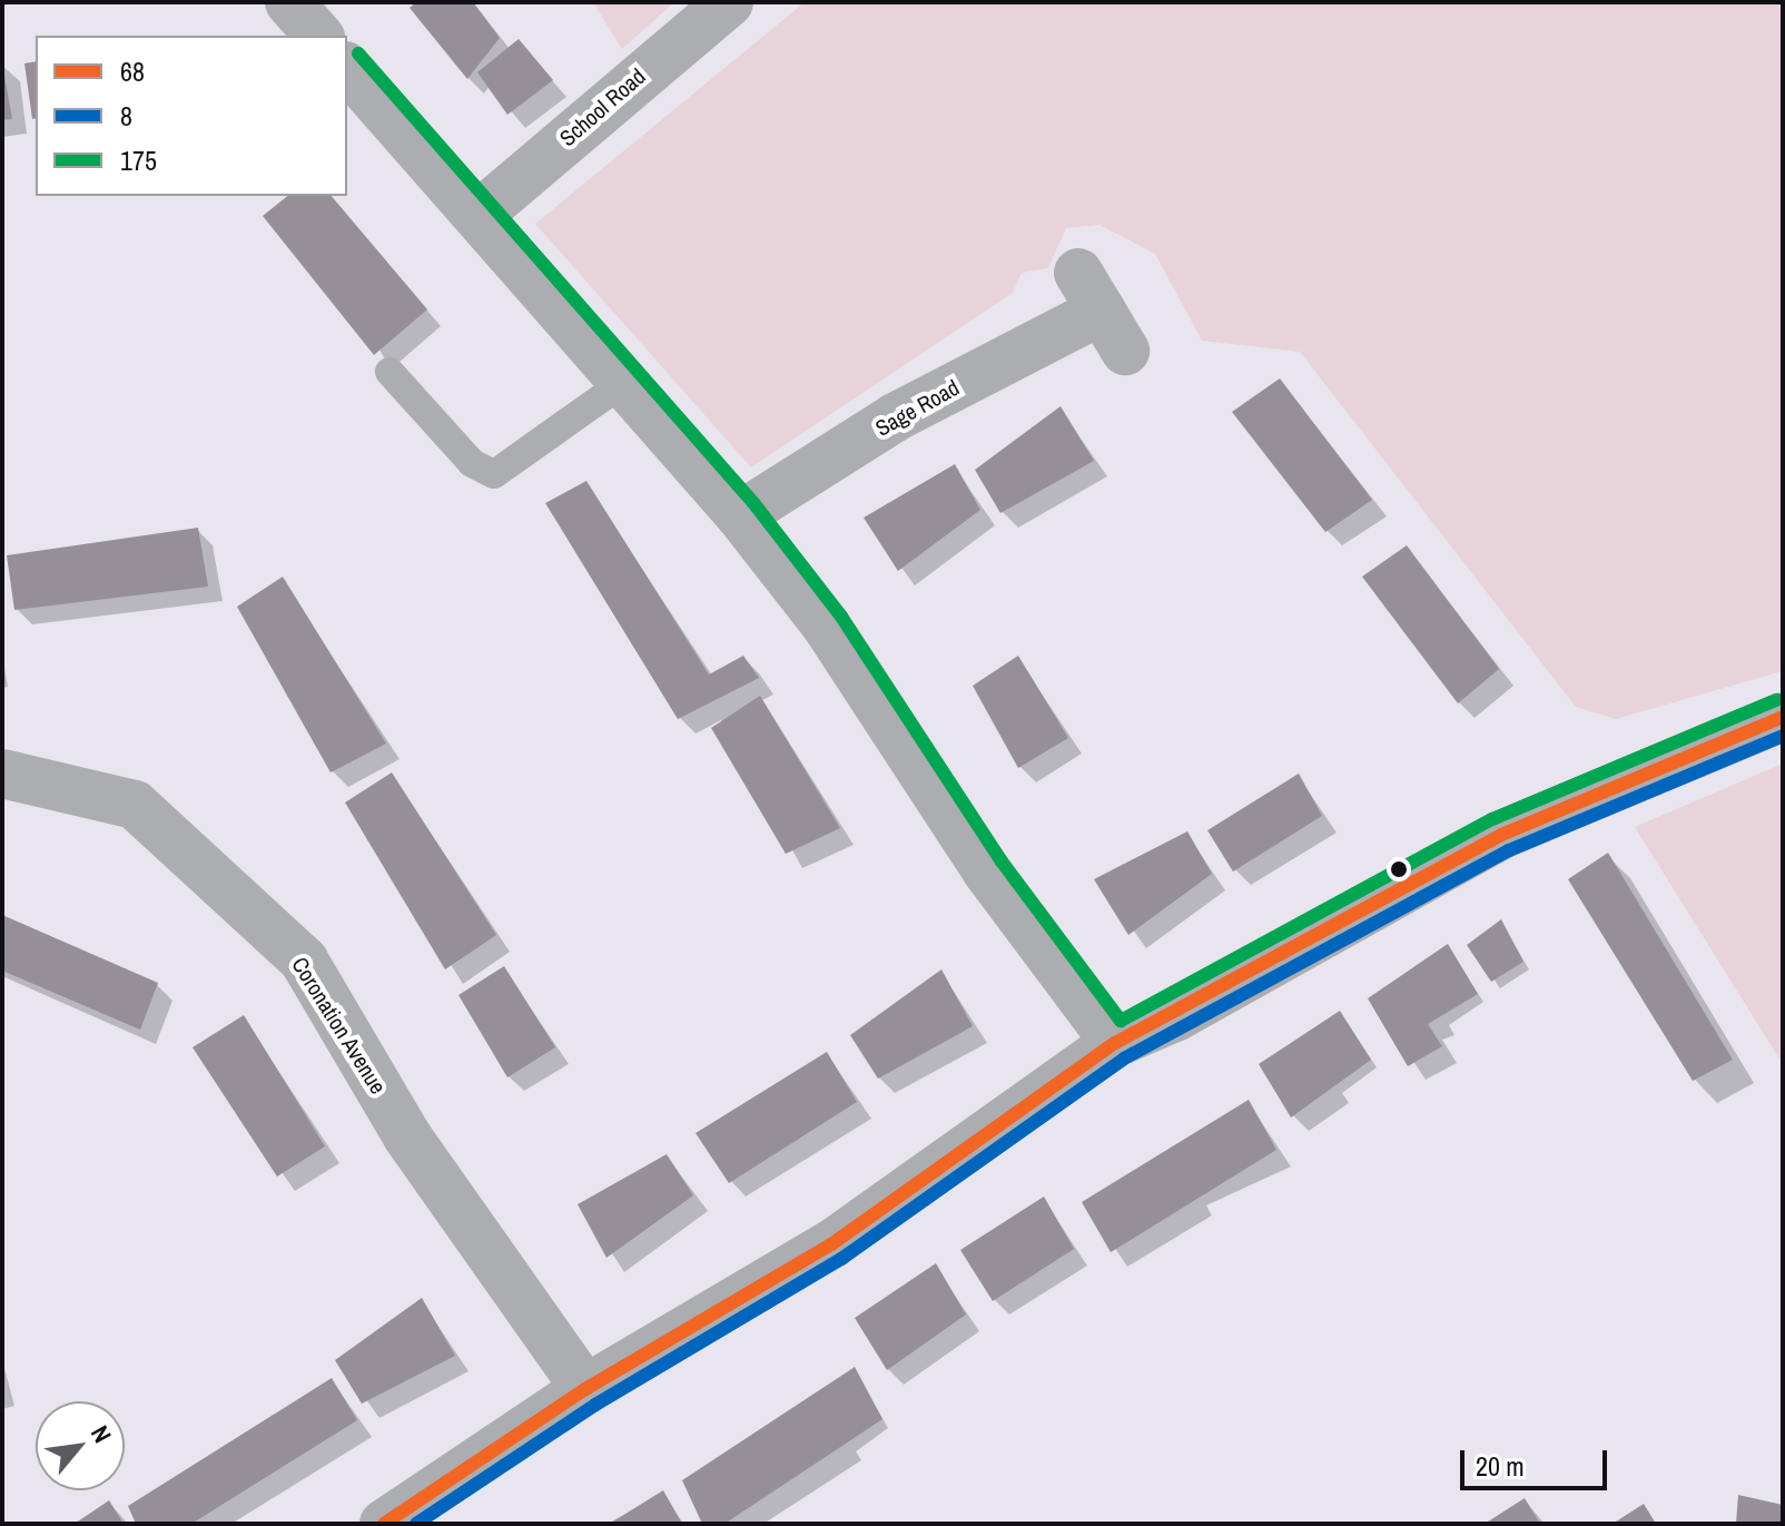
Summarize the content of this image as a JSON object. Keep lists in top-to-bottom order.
{
  "streets": {
    "street": ["School Road", "Sage Road", "Coronation Avenue"]
  },
  "lines": ["transit line 175", "transit line 68", "transit line 8"],
  "legend": ["68", "8", "175"],
  "scale_bar": "20 m",
  "north": "top right"
}
